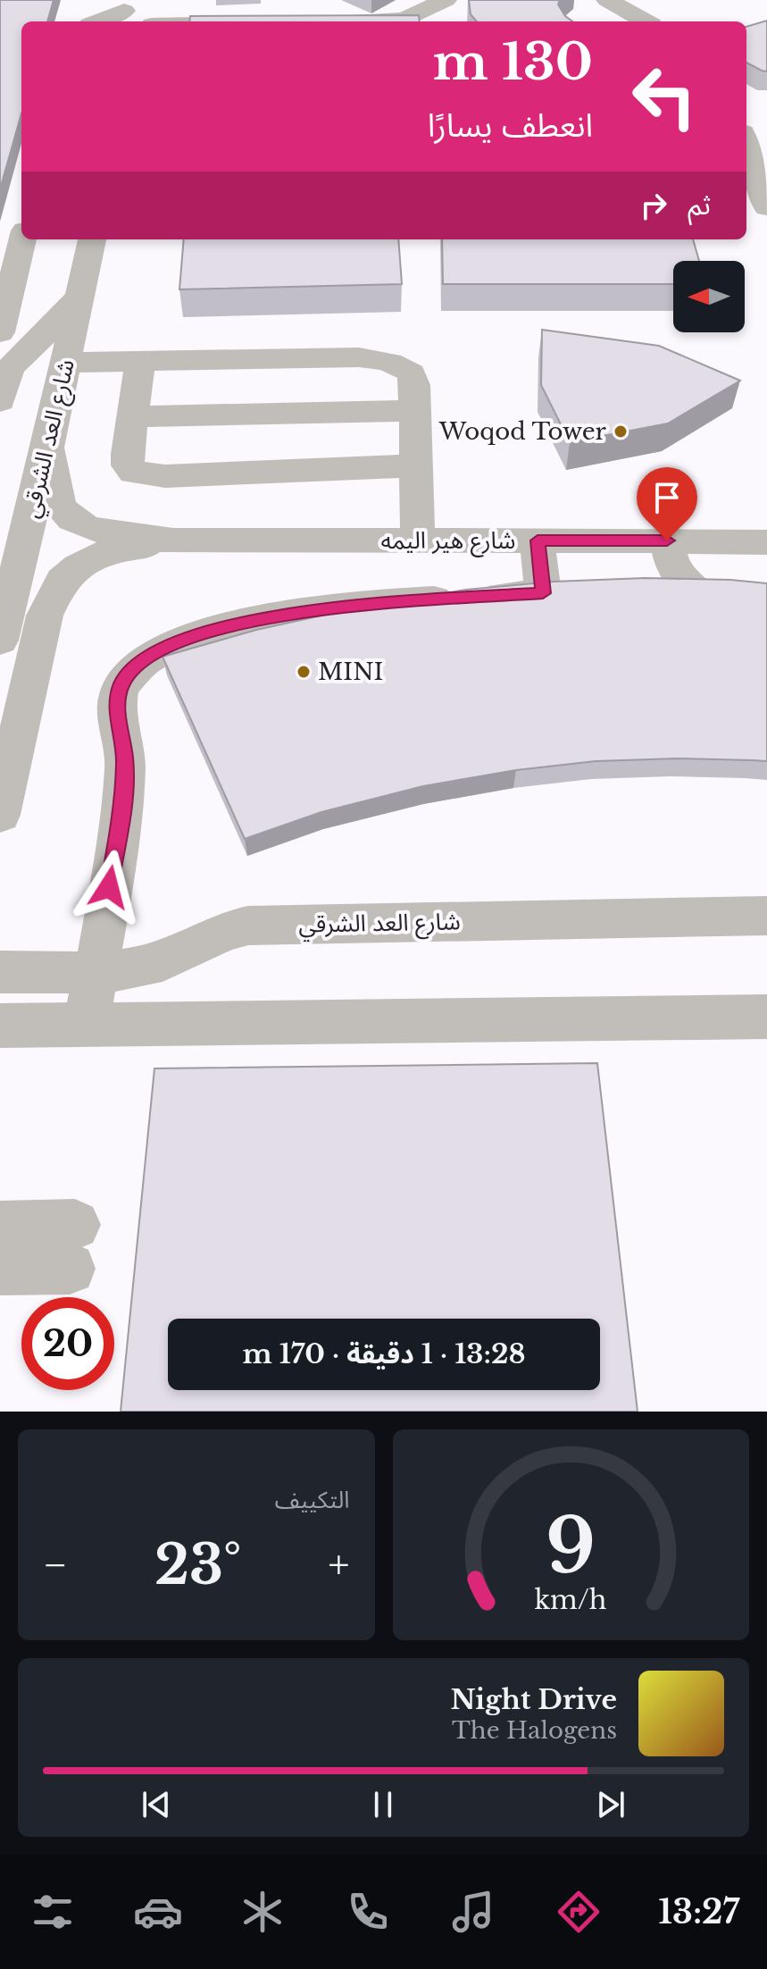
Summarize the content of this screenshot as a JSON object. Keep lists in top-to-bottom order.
{
  "streets": {
    "street": ["شارع العد الشرقي", "شارع هير اليمه"]
  },
  "crossings": [
    ["شارع العد الشرقي", "شارع هير اليمه"]
  ],
  "places": ["Woqod Tower", "MINI"],
  "north": "left",
  "page": {
    "turn": ["130 m", "انعطف يسارًا"],
    "then": "ثم",
    "limit": "20",
    "trip": "13:28 · 1 دقيقة · 170 m",
    "tile": "التكييف",
    "heat": ["−", "23°", "+"],
    "song": ["Night Drive", "The Halogens"],
    "tabs": "13:27",
    "gauge": ["9", "km/h"]
  }
}
